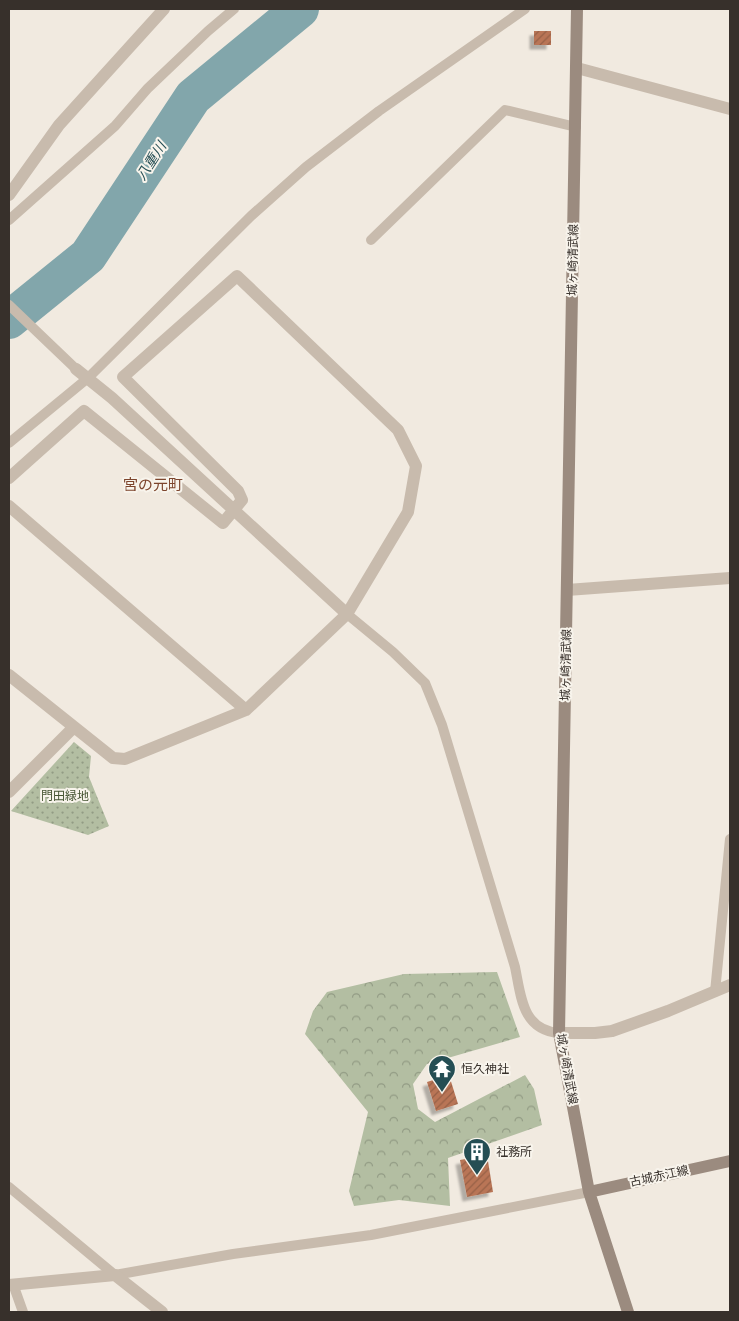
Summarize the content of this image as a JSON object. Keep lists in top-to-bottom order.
{
  "streets": {
    "main road": ["城ヶ崎清武線", "古城赤江線"]
  },
  "crossings": [
    ["城ヶ崎清武線", "古城赤江線"]
  ],
  "districts": ["宮の元町"],
  "water": ["八重川"],
  "parks": ["門田緑地"],
  "places": {
    "temple": ["恒久神社"],
    "building": ["社務所"]
  }
}
